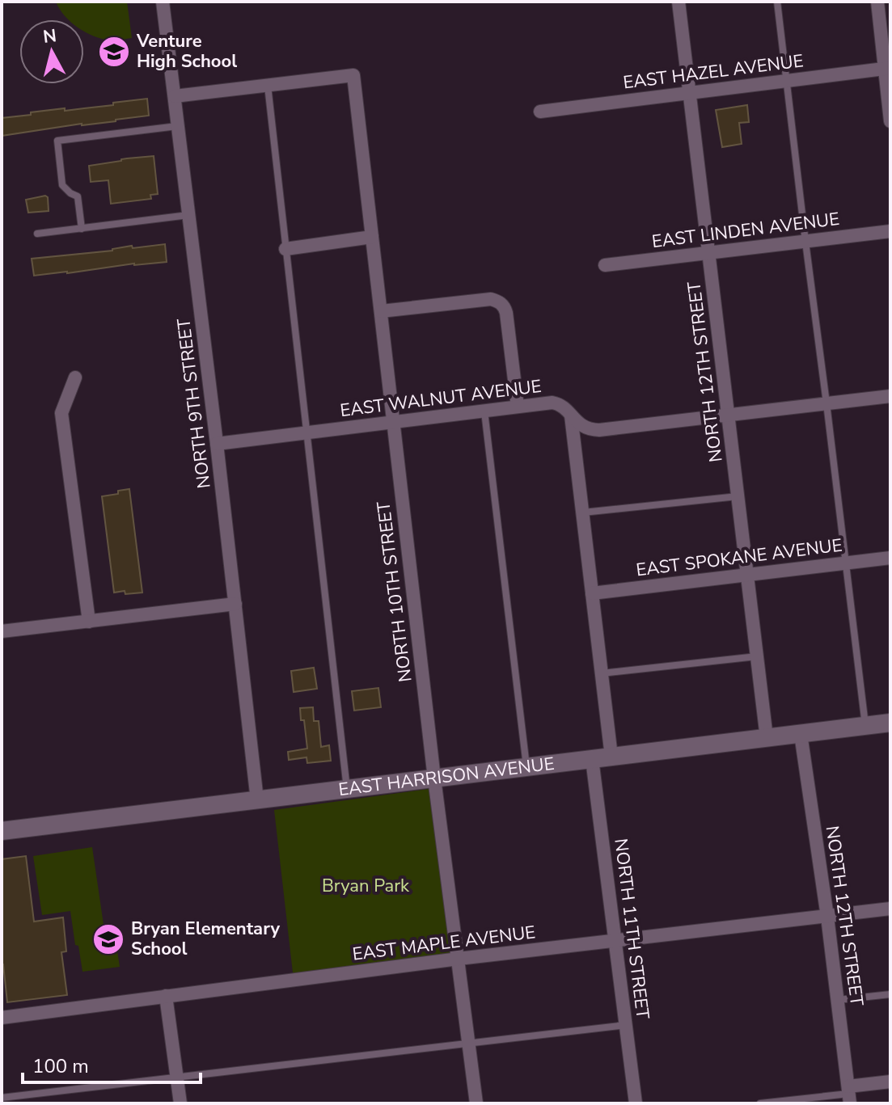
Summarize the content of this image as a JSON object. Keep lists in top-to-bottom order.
{
  "streets": {
    "street": [
      "EAST HAZEL AVENUE",
      "EAST LINDEN AVENUE",
      "NORTH 12TH STREET",
      "EAST WALNUT AVENUE",
      "NORTH 9TH STREET",
      "EAST SPOKANE AVENUE",
      "NORTH 10TH STREET",
      "EAST HARRISON AVENUE",
      "NORTH 11TH STREET",
      "EAST MAPLE AVENUE"
    ]
  },
  "crossings": [
    ["EAST HAZEL AVENUE", "NORTH 12TH STREET"],
    ["EAST LINDEN AVENUE", "NORTH 12TH STREET"],
    ["NORTH 12TH STREET", "EAST WALNUT AVENUE"],
    ["NORTH 12TH STREET", "EAST SPOKANE AVENUE"],
    ["NORTH 12TH STREET", "EAST HARRISON AVENUE"],
    ["NORTH 12TH STREET", "EAST MAPLE AVENUE"],
    ["EAST WALNUT AVENUE", "NORTH 9TH STREET"],
    ["EAST WALNUT AVENUE", "NORTH 10TH STREET"],
    ["NORTH 9TH STREET", "EAST HARRISON AVENUE"],
    ["NORTH 10TH STREET", "EAST HARRISON AVENUE"],
    ["NORTH 10TH STREET", "EAST MAPLE AVENUE"],
    ["EAST HARRISON AVENUE", "NORTH 11TH STREET"],
    ["NORTH 11TH STREET", "EAST MAPLE AVENUE"]
  ],
  "parks": ["Bryan Park"],
  "places": {
    "school or university": ["Venture High School", "Bryan Elementary School"]
  },
  "scale_bar": "100 m",
  "north": "top"
}
